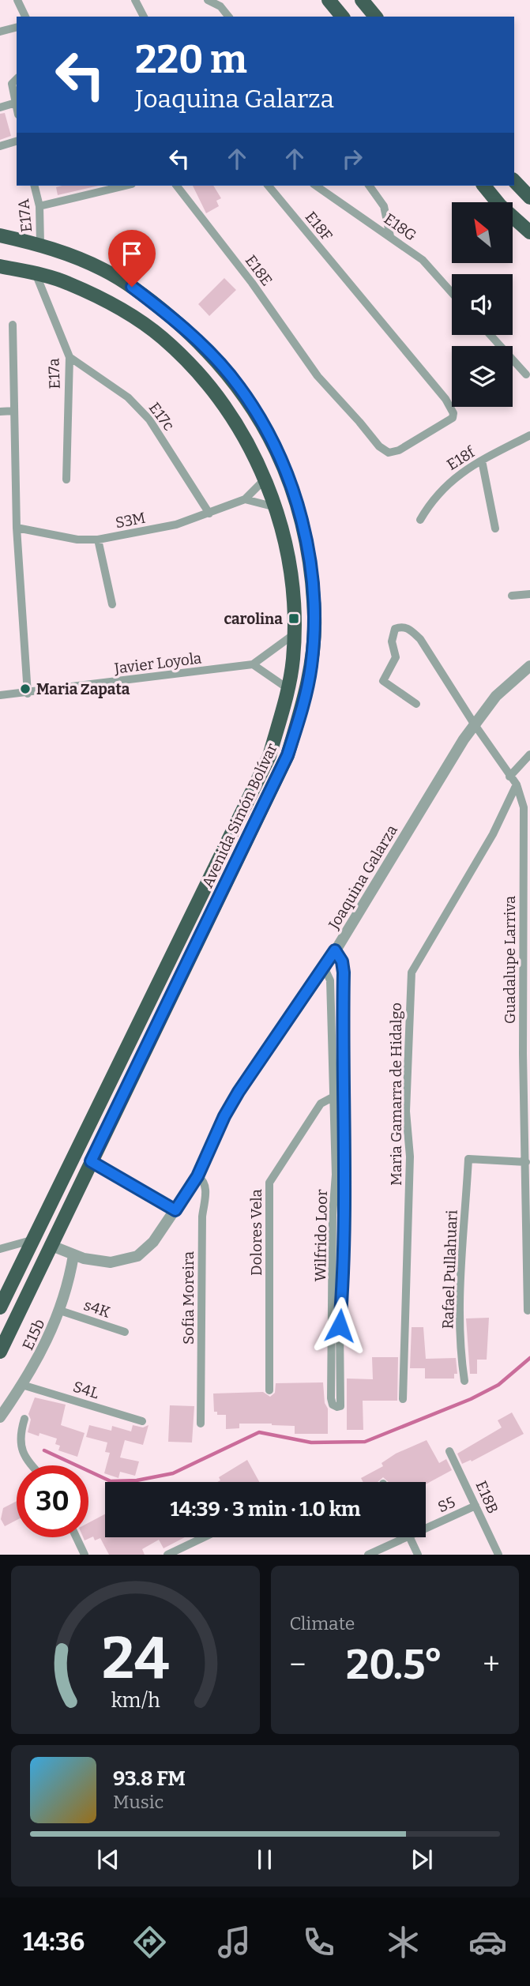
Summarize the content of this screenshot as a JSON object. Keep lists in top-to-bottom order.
{
  "streets": {
    "highway": ["Avenida Simón Bolívar"],
    "street": [
      "E17A",
      "E18F",
      "E18G",
      "E18E",
      "E17a",
      "E17c",
      "E18f",
      "S3M",
      "Javier Loyola",
      "Joaquina Galarza",
      "Guadalupe Larriva",
      "Maria Gamarra de Hidalgo",
      "Dolores Vela",
      "Wilfrido Loor",
      "Rafael Pullahuari",
      "Sofia Moreira",
      "s4K",
      "E15b",
      "S4L",
      "E18B",
      "S5"
    ]
  },
  "crossings": [
    ["E17A", "Avenida Simón Bolívar"],
    ["E18F", "E18E"],
    ["E17a", "E17c"],
    ["E17a", "Avenida Simón Bolívar"],
    ["E17c", "S3M"],
    ["S3M", "Avenida Simón Bolívar"],
    ["Javier Loyola", "Avenida Simón Bolívar"],
    ["Avenida Simón Bolívar", "Joaquina Galarza"],
    ["Joaquina Galarza", "Guadalupe Larriva"],
    ["Joaquina Galarza", "Wilfrido Loor"],
    ["Joaquina Galarza", "Sofia Moreira"],
    ["Joaquina Galarza", "E15b"],
    ["Guadalupe Larriva", "Maria Gamarra de Hidalgo"],
    ["Guadalupe Larriva", "Rafael Pullahuari"],
    ["Dolores Vela", "Wilfrido Loor"],
    ["s4K", "E15b"],
    ["E15b", "S4L"],
    ["E18B", "S5"]
  ],
  "places": {
    "transit": ["carolina"],
    "other": ["Maria Zapata"]
  },
  "north": "top left",
  "page": {
    "turn": ["220 m", "Joaquina Galarza"],
    "limit": "30",
    "trip": "14:39 · 3 min · 1.0 km",
    "tile": "Climate",
    "heat": ["−", "20.5°", "+"],
    "song": ["93.8 FM", "Music"],
    "tabs": "14:36",
    "gauge": ["24", "km/h"]
  }
}
